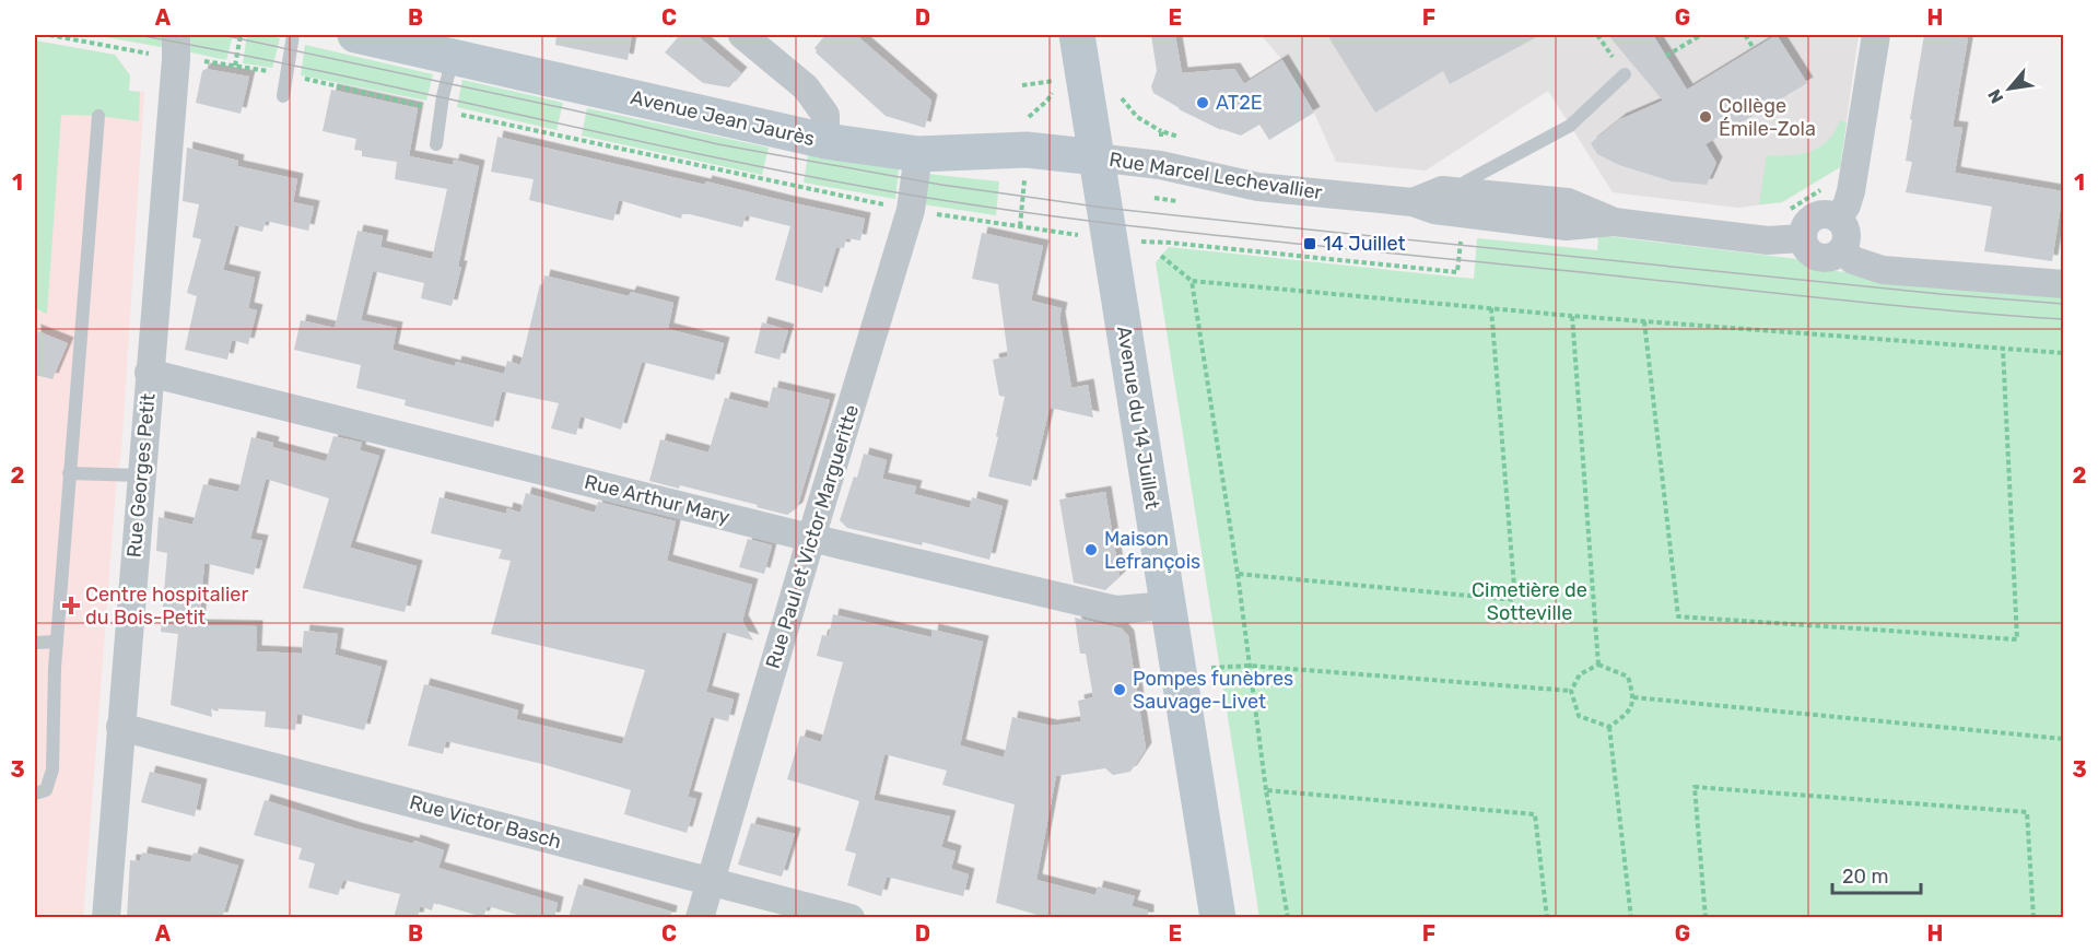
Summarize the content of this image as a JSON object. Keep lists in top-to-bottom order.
{
  "streets": {
    "main road": ["Avenue Jean Jaurès", "Avenue du 14 Juillet"],
    "street": [
      "Rue Marcel Lechevallier",
      "Rue Georges Petit",
      "Rue Arthur Mary",
      "Rue Paul et Victor Margueritte",
      "Rue Victor Basch"
    ]
  },
  "crossings": [
    ["Avenue Jean Jaurès", "Rue Marcel Lechevallier"],
    ["Avenue Jean Jaurès", "Avenue du 14 Juillet"],
    ["Avenue Jean Jaurès", "Rue Paul et Victor Margueritte"],
    ["Rue Marcel Lechevallier", "Avenue du 14 Juillet"],
    ["Avenue du 14 Juillet", "Rue Arthur Mary"],
    ["Rue Georges Petit", "Rue Arthur Mary"],
    ["Rue Georges Petit", "Rue Victor Basch"],
    ["Rue Arthur Mary", "Rue Paul et Victor Margueritte"],
    ["Rue Paul et Victor Margueritte", "Rue Victor Basch"]
  ],
  "parks": ["Cimetière de Sotteville"],
  "places": {
    "other": [
      "AT2E",
      "Collège Émile-Zola",
      "Maison Lefrançois",
      "Pompes funèbres Sauvage-Livet"
    ],
    "transit": ["14 Juillet"],
    "health": ["Centre hospitalier du Bois-Petit"]
  },
  "scale_bar": "20 m",
  "north": "bottom left",
  "grid": {
    "columns": [
      "A",
      "B",
      "C",
      "D",
      "E",
      "F",
      "G",
      "H"
    ],
    "rows": ["1", "2", "3"]
  }
}
